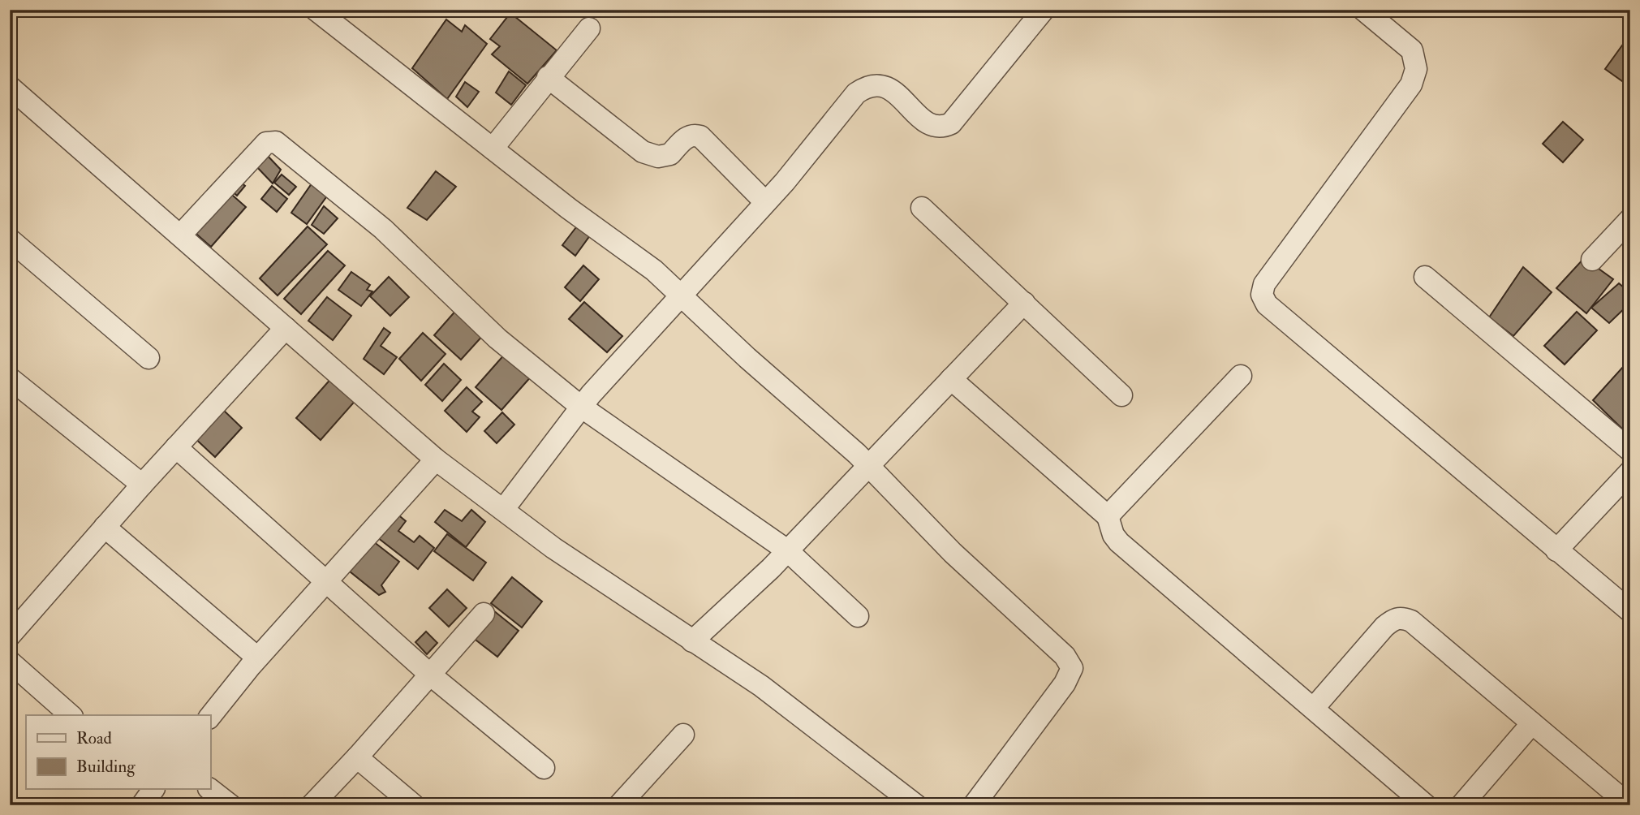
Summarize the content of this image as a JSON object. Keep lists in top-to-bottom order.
{
  "legend": ["Road", "Building"]
}
